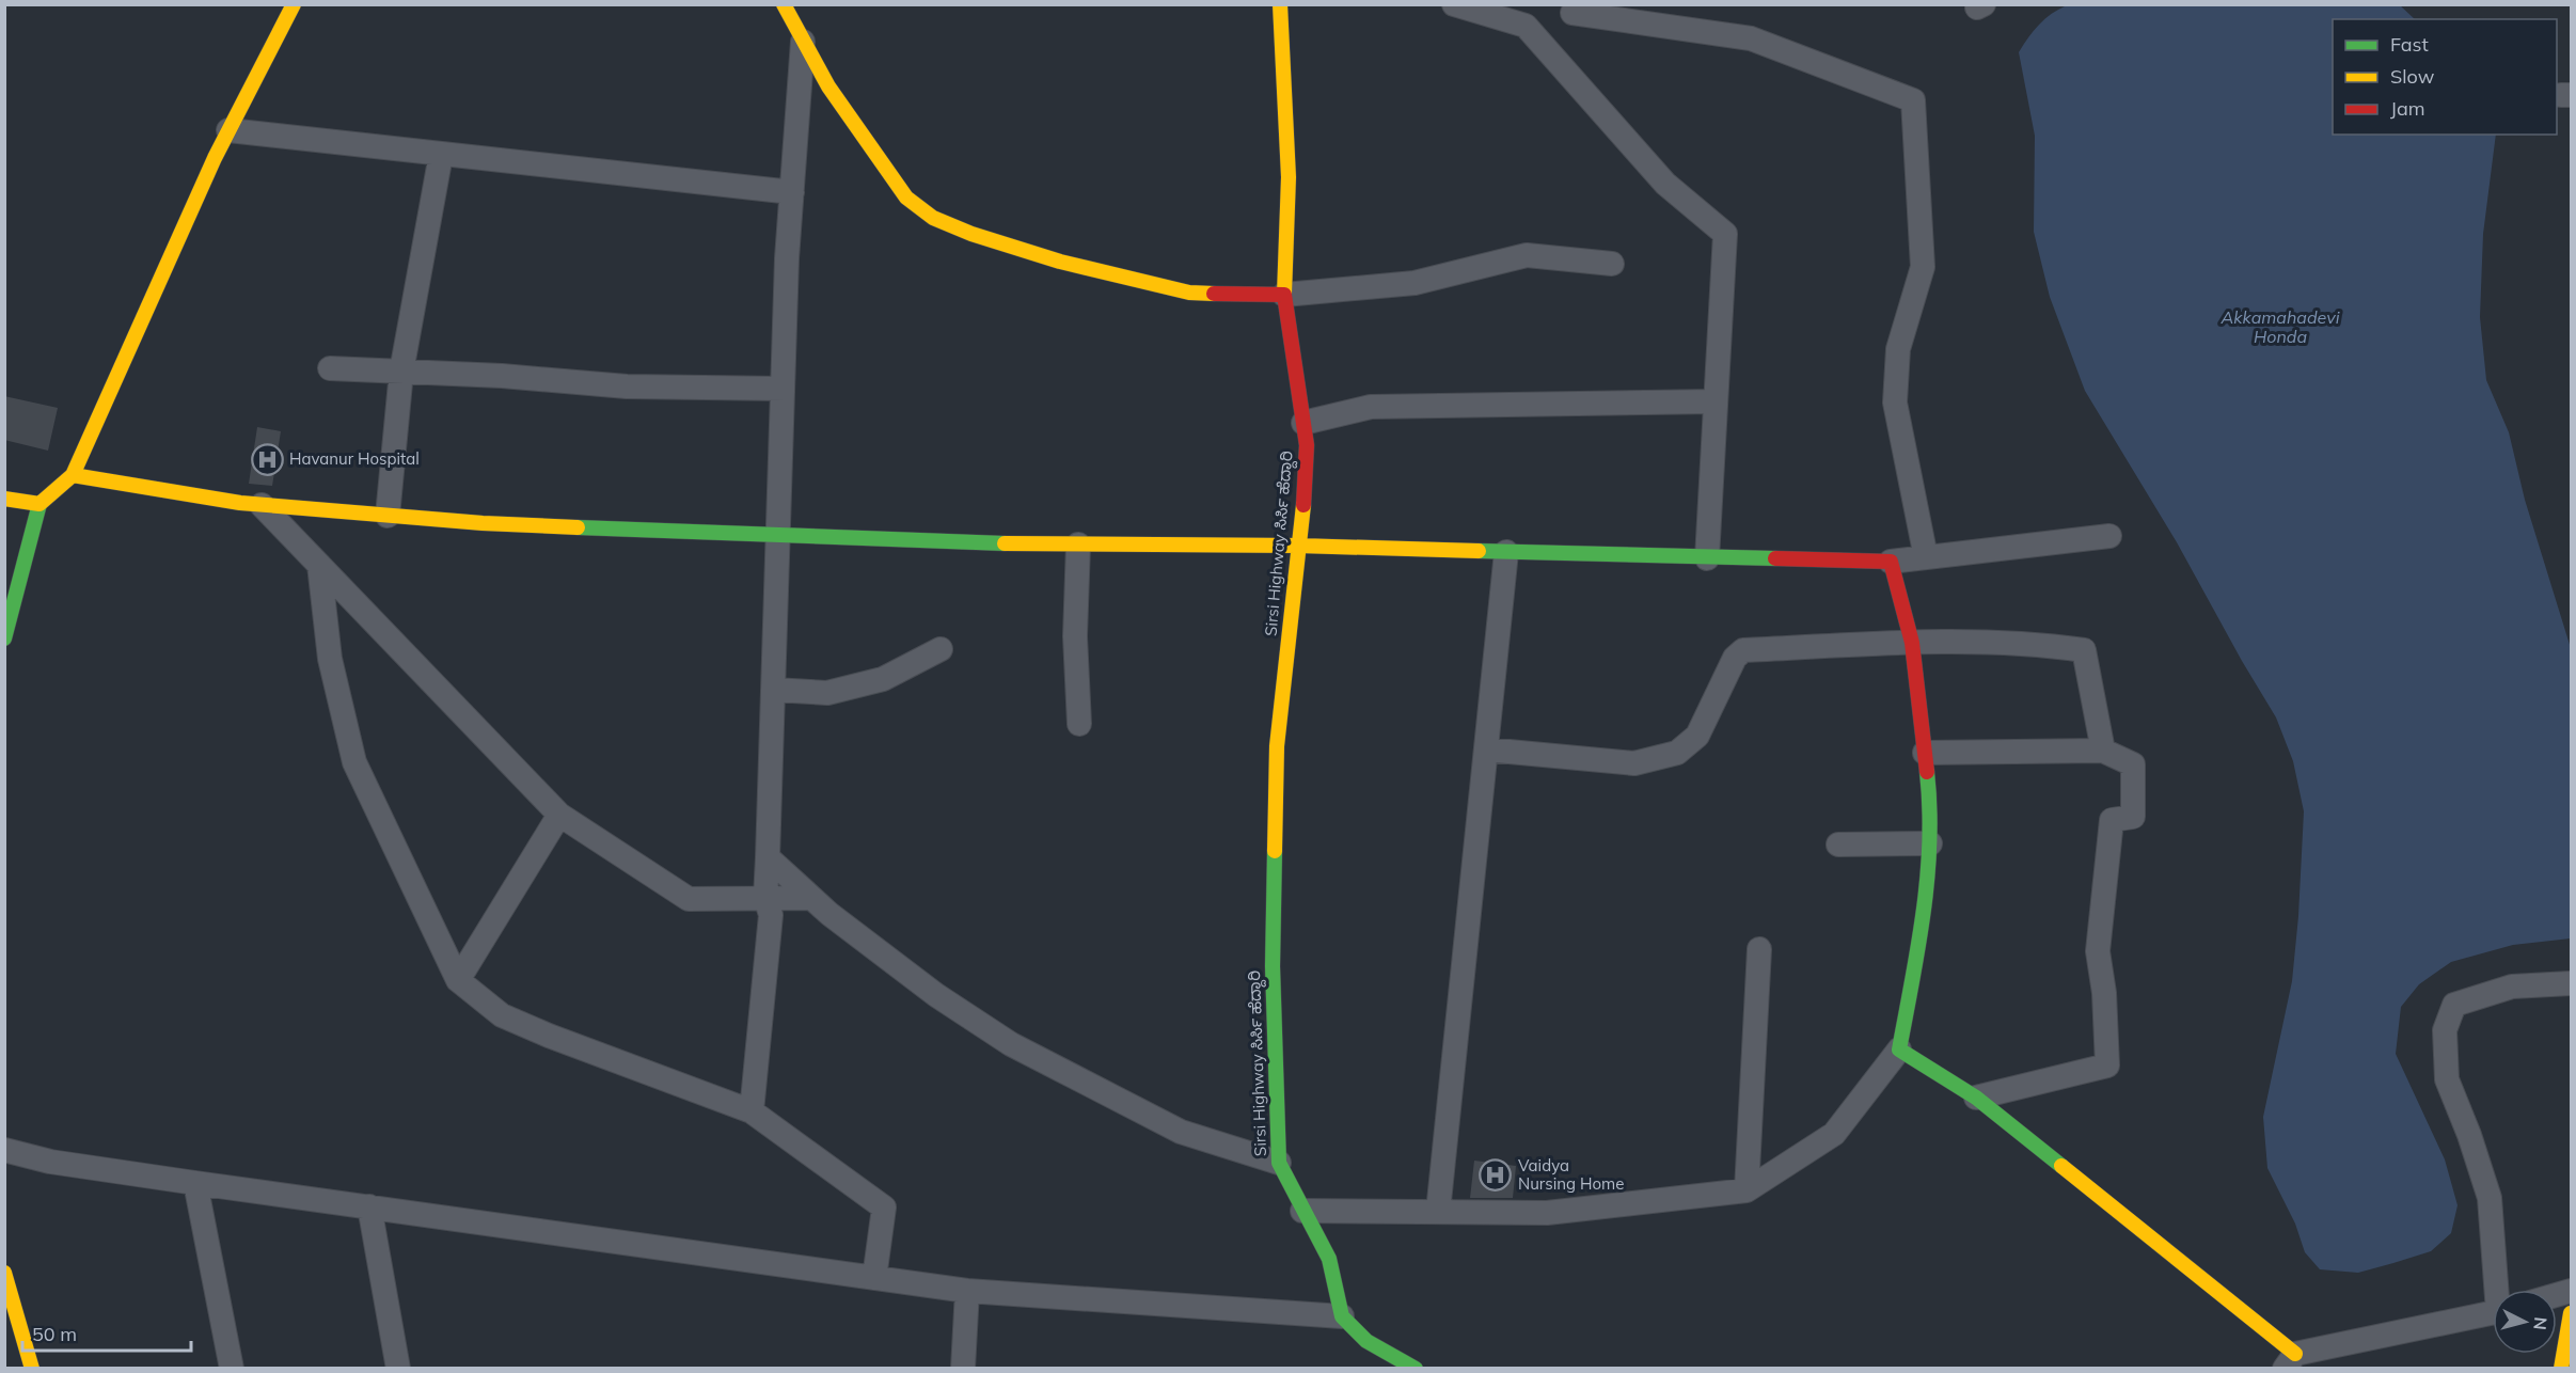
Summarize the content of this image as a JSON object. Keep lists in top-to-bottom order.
{
  "streets": {
    "street": ["Sirsi Highway ಸಿರ್ಸಿ ಹೆದ್ದಾರಿ"]
  },
  "water": ["Akkamahadevi Honda"],
  "places": {
    "hospital": ["Havanur Hospital", "Vaidya Nursing Home"]
  },
  "legend": ["Fast", "Slow", "Jam"],
  "scale_bar": "50 m",
  "north": "right"
}
